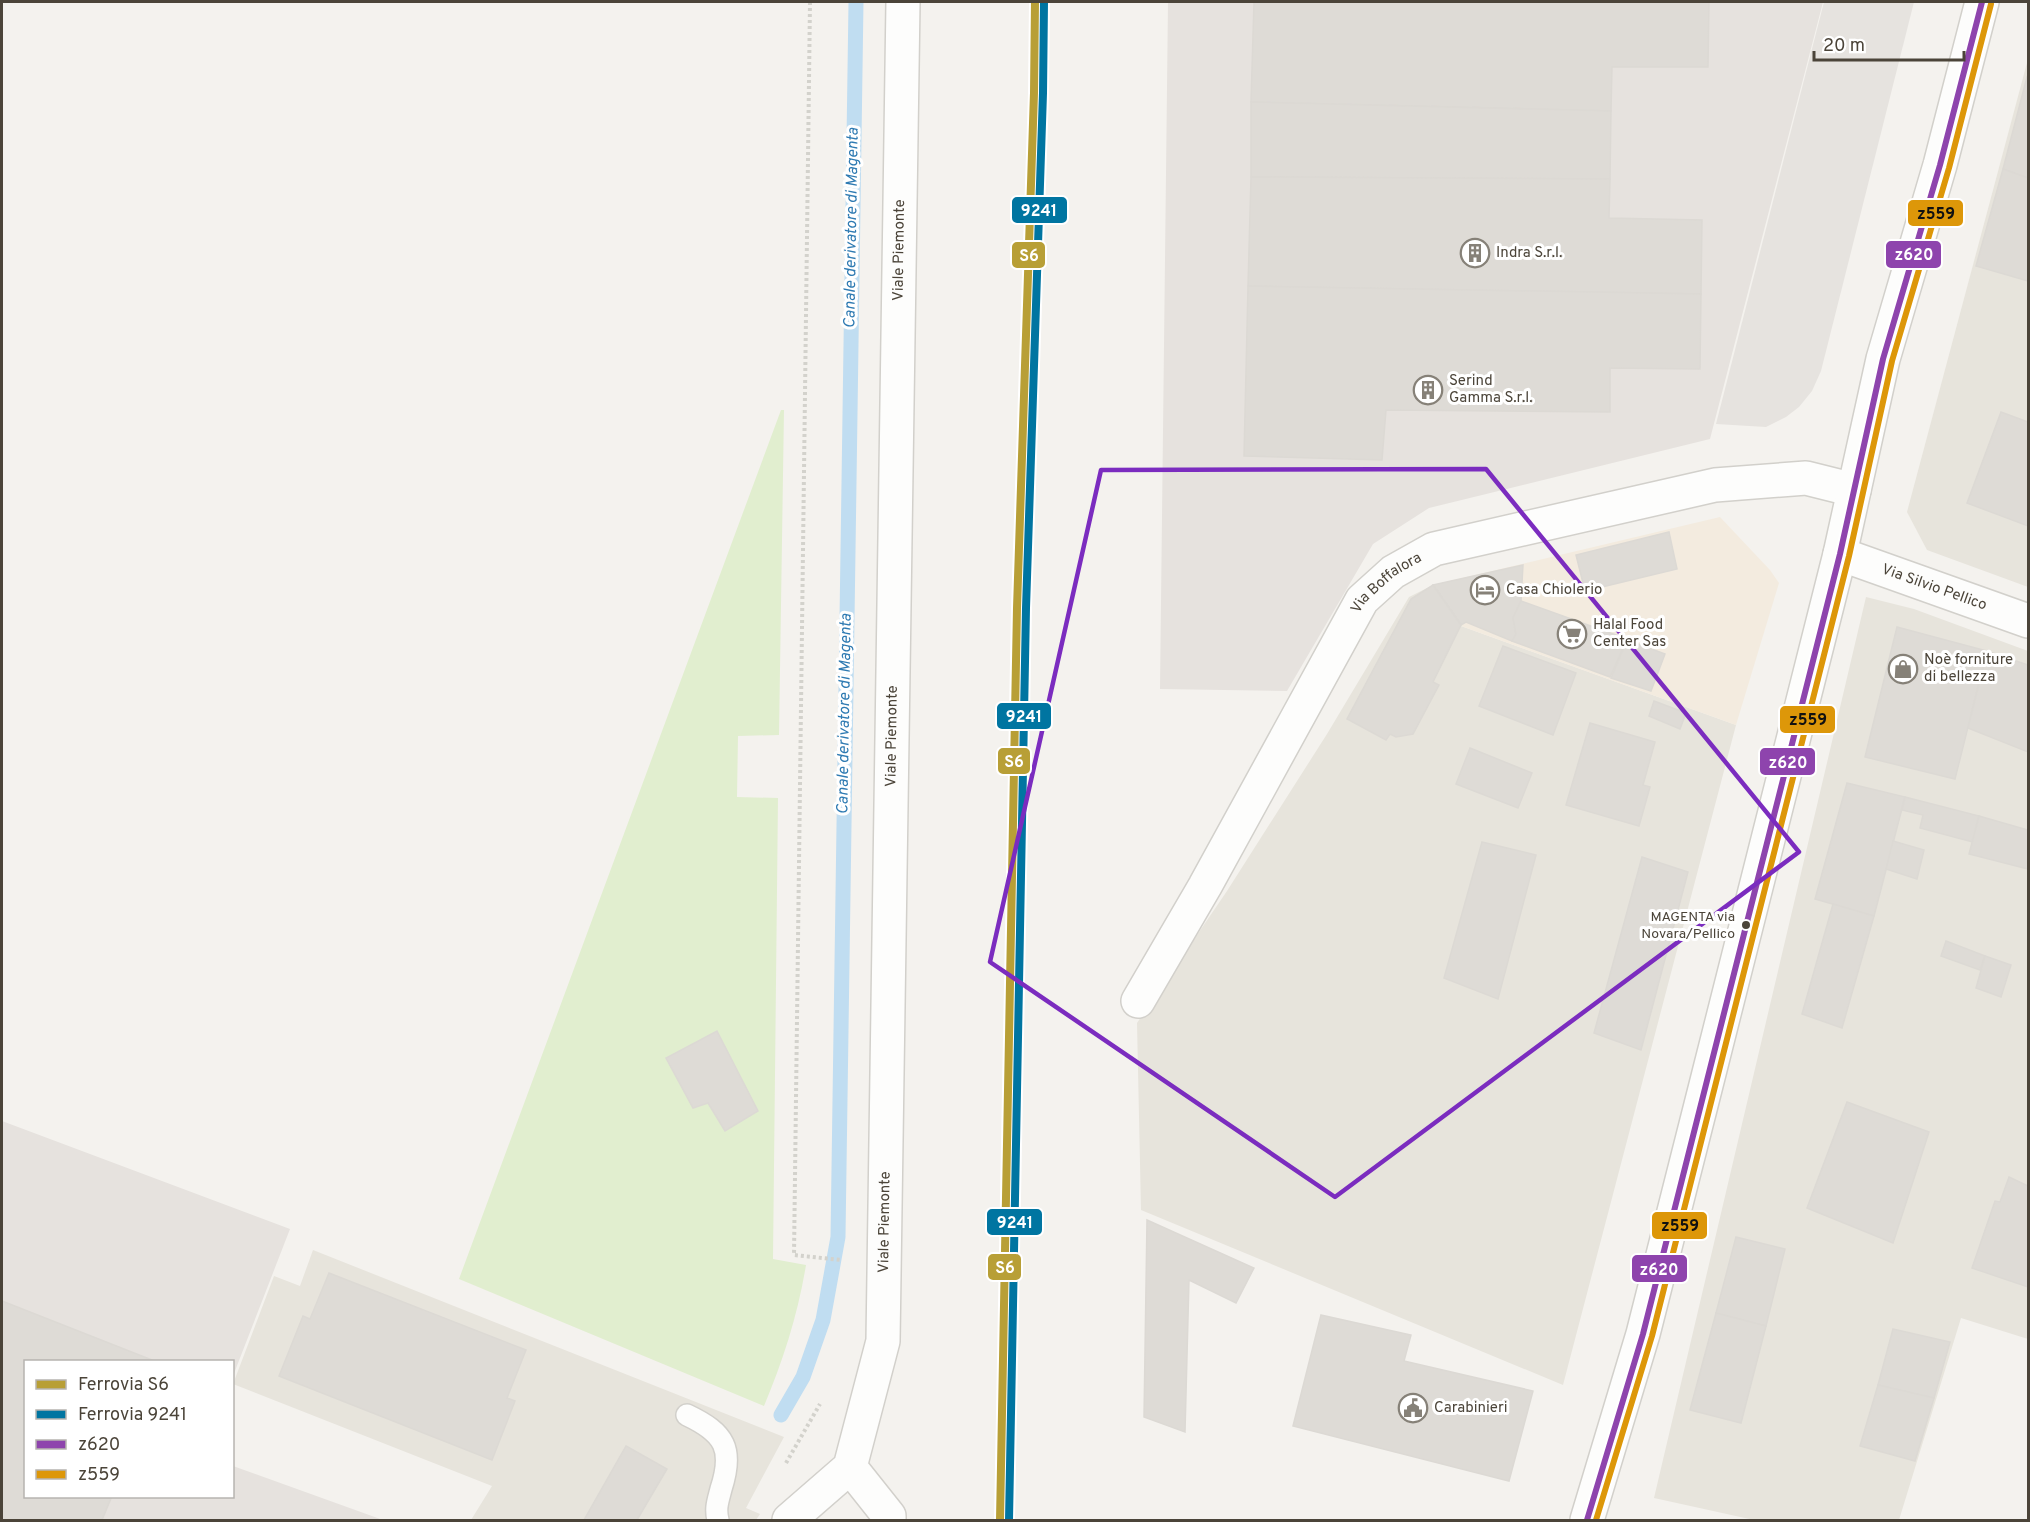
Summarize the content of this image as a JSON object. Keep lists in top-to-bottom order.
{
  "streets": {
    "street": ["Viale Piemonte", "Via Boffalora", "Via Silvio Pellico"]
  },
  "water": ["Canale derivatore di Magenta"],
  "places": {
    "building": ["Indra S.r.l.", "Serind Gamma S.r.l."],
    "hotel": ["Casa Chiolerio"],
    "supermarket": ["Halal Food Center Sas"],
    "shop": ["Noè forniture di bellezza"],
    "other": ["MAGENTA via Novara/Pellico"],
    "public building": ["Carabinieri"]
  },
  "lines": [
    "rail line S6",
    "rail line 9241",
    "transit line z620",
    "transit line z559"
  ],
  "legend": [
    "Ferrovia S6",
    "Ferrovia 9241",
    "z620",
    "z559"
  ],
  "scale_bar": "20 m"
}
